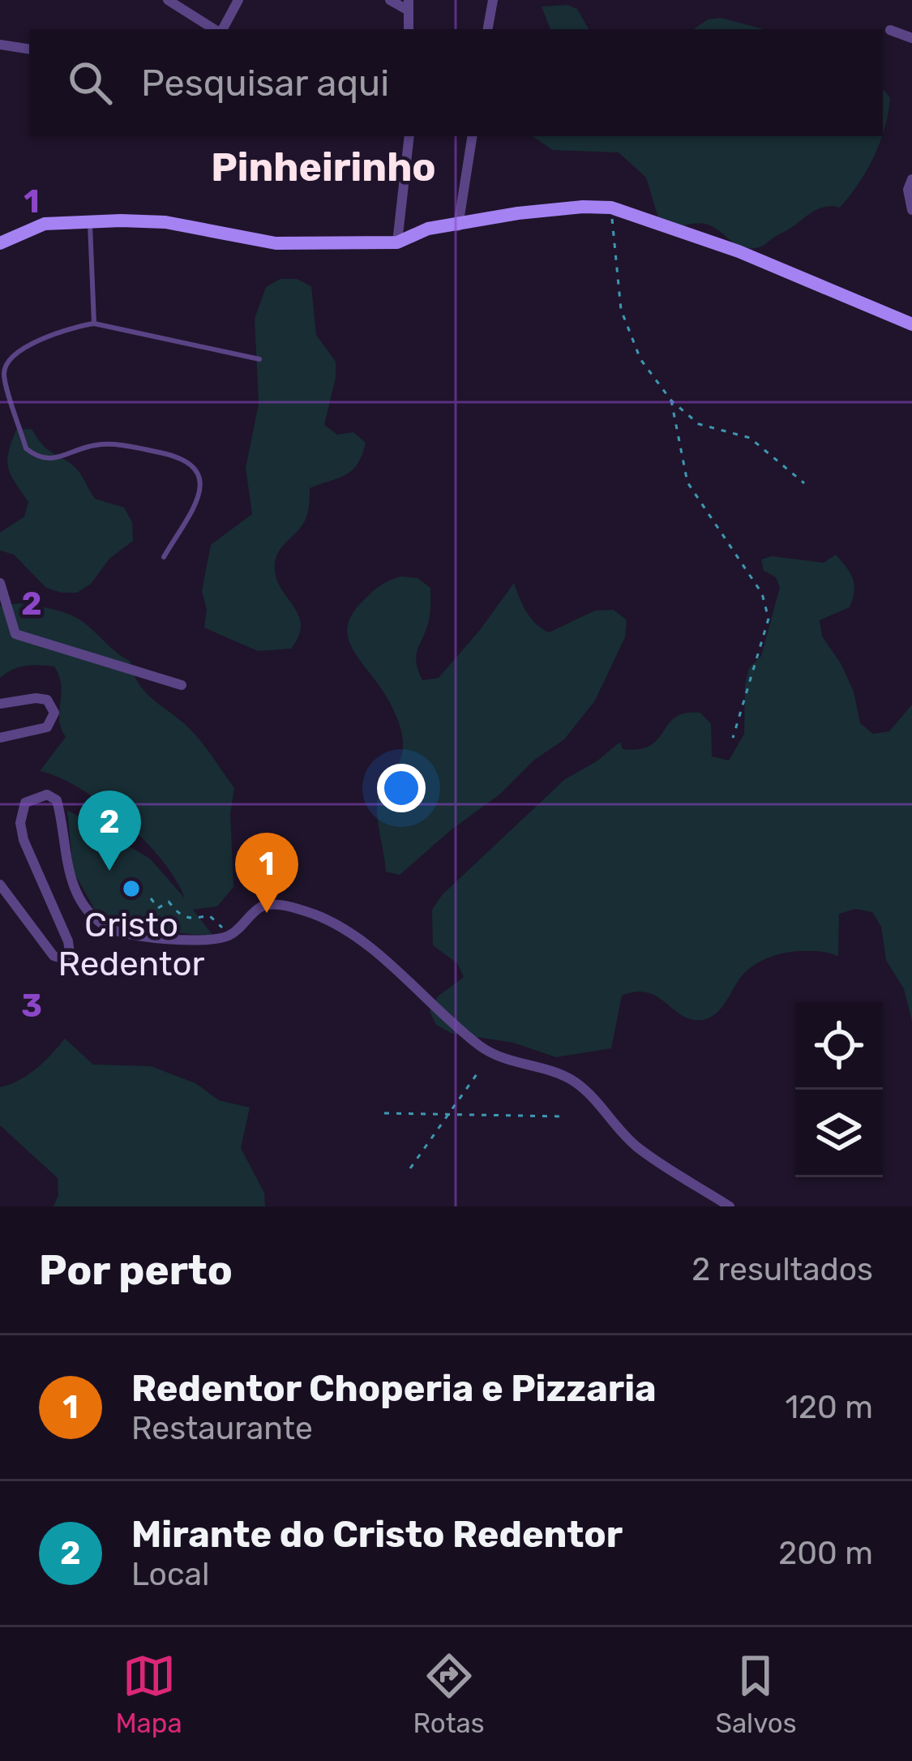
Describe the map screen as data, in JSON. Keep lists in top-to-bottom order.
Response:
{
  "districts": ["Pinheirinho"],
  "places": ["Cristo Redentor"],
  "page": {
    "search": "Pesquisar aqui",
    "pins": ["2", "1"],
    "heading": ["Por perto", "2 resultados"],
    "list": [
      {
        "mark": "1",
        "name": "Redentor Choperia e Pizzaria",
        "note": "Restaurante",
        "value": "120 m"
      },
      {
        "mark": "2",
        "name": "Mirante do Cristo Redentor",
        "note": "Local",
        "value": "200 m"
      }
    ],
    "nav": ["Mapa", "Rotas", "Salvos"]
  },
  "grid": {
    "rows": ["1", "2", "3"]
  }
}
